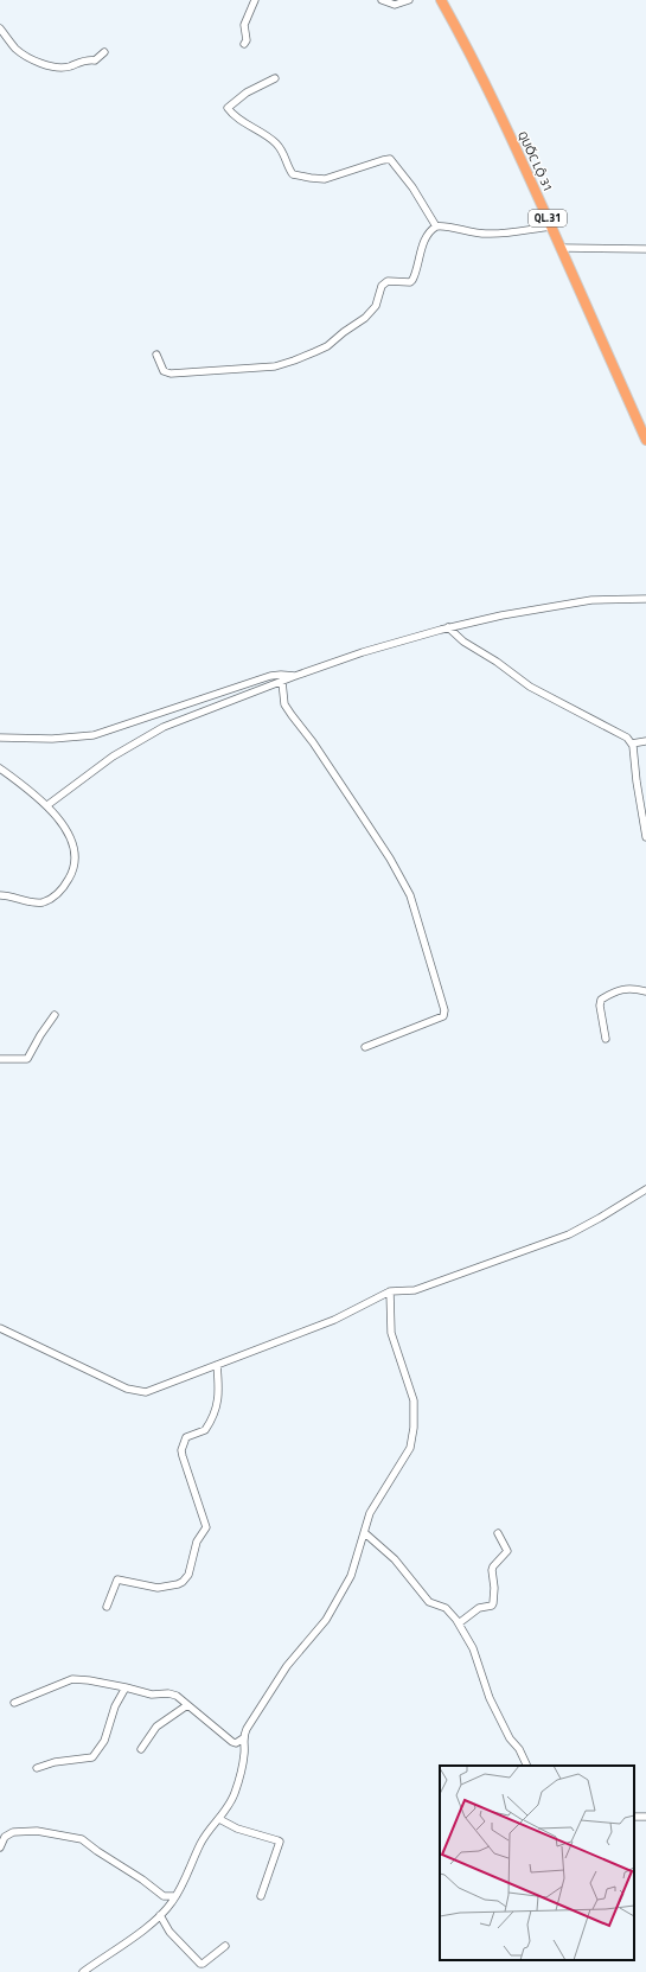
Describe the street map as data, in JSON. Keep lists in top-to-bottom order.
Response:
{
  "streets": {
    "highway": ["QUỐC LỘ 31", "QL.31"]
  }
}
